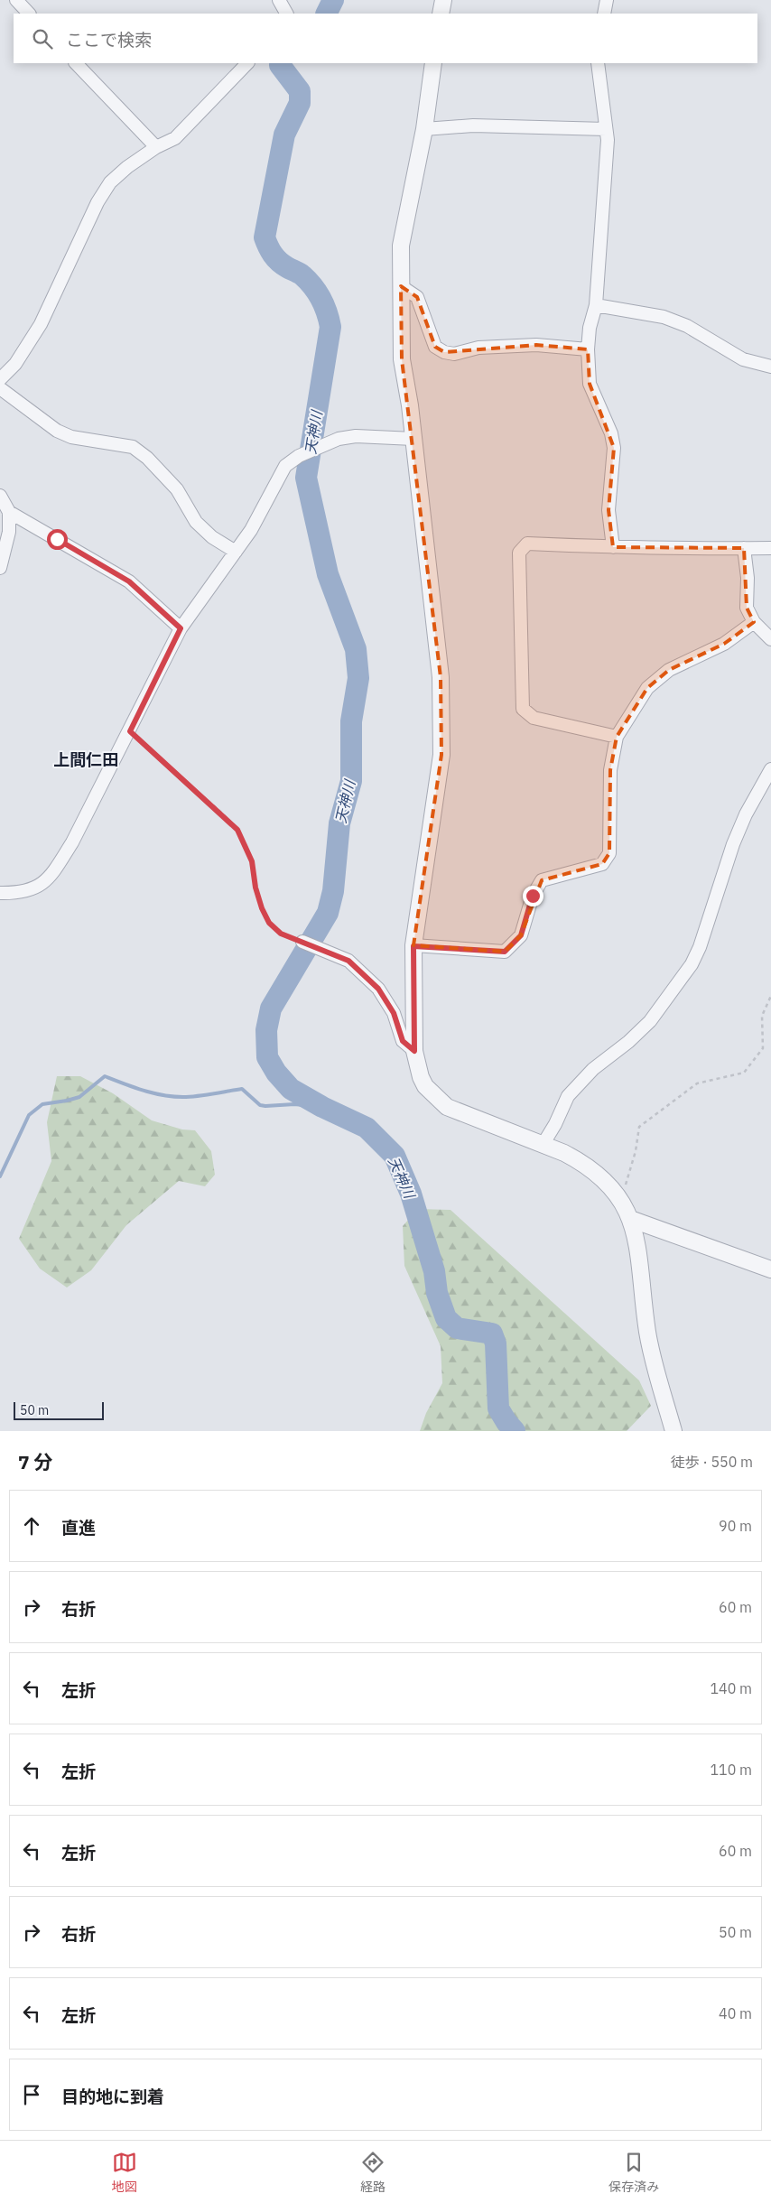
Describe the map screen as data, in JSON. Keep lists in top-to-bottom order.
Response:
{
  "districts": ["上間仁田"],
  "water": ["天神川"],
  "scale_bar": "50 m",
  "page": {
    "search": "ここで検索",
    "scale": "50 m",
    "heading": ["7 分", "徒歩 · 550 m"],
    "list": [
      ["直進", "90 m"],
      ["右折", "60 m"],
      ["左折", "140 m"],
      ["左折", "110 m"],
      ["左折", "60 m"],
      ["右折", "50 m"],
      ["左折", "40 m"],
      "目的地に到着"
    ],
    "nav": ["地図", "経路", "保存済み"]
  }
}
